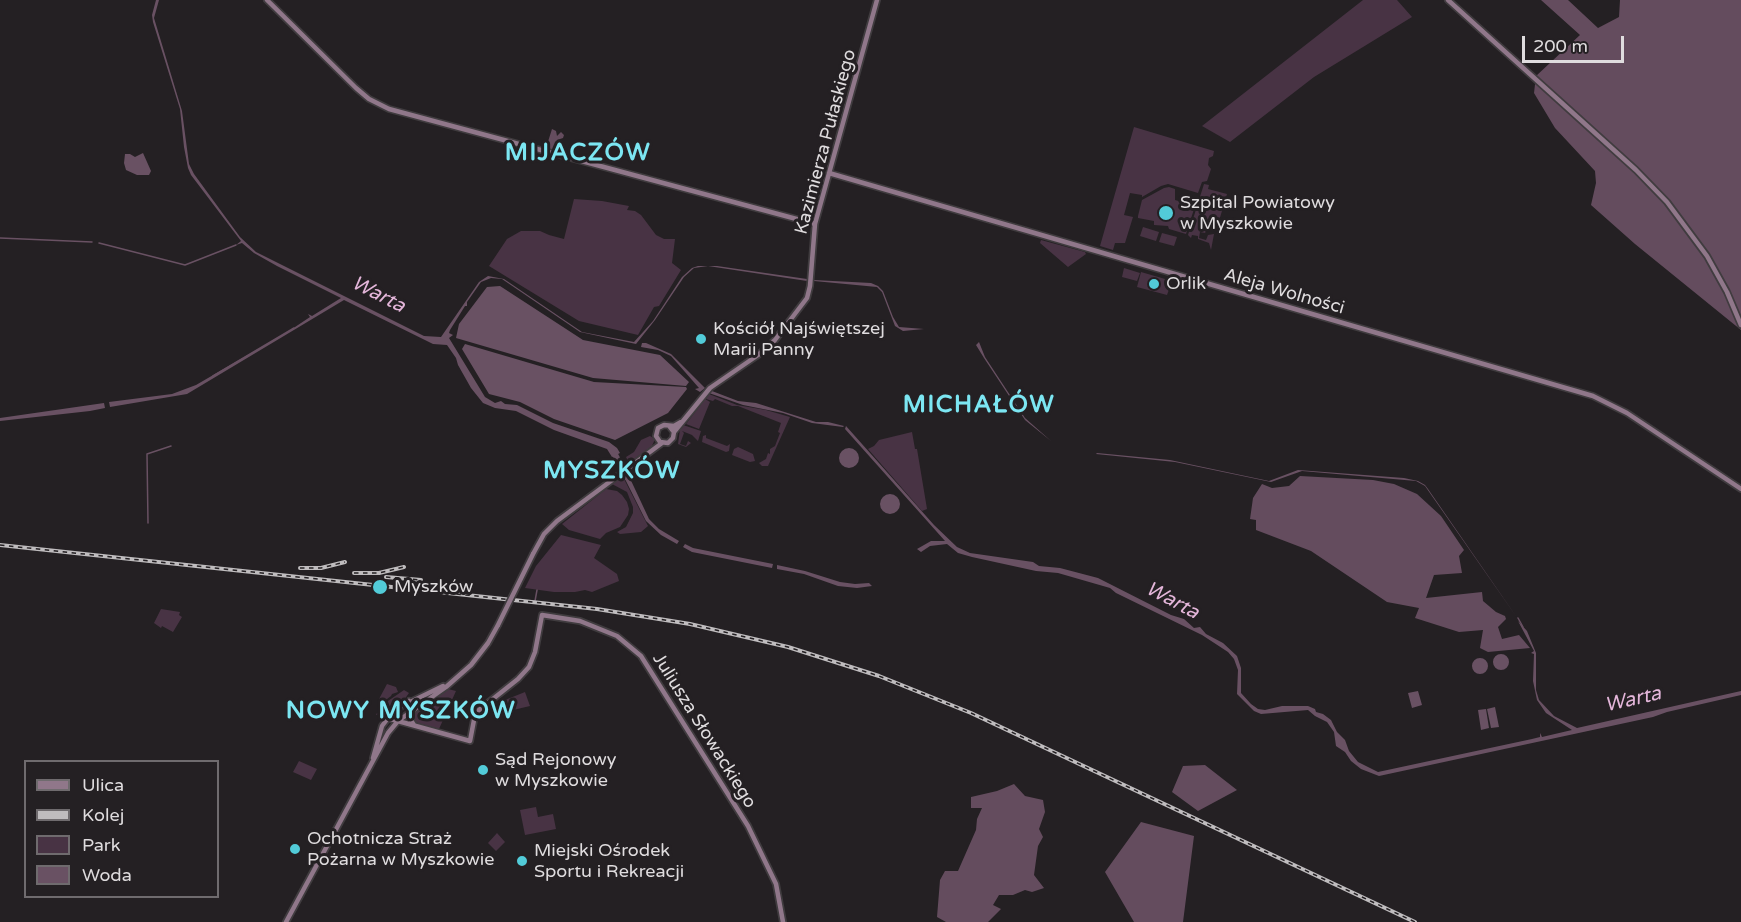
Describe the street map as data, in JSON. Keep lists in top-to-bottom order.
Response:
{
  "streets": {
    "street": ["Kazimierza Pułaskiego", "Aleja Wolności", "Juliusza Słowackiego"]
  },
  "crossings": [
    ["Kazimierza Pułaskiego", "Aleja Wolności"]
  ],
  "districts": [
    "MIJACZÓW",
    "MICHAŁÓW",
    "MYSZKÓW",
    "NOWY MYSZKÓW"
  ],
  "water": ["Warta"],
  "places": [
    "Szpital Powiatowy w Myszkowie",
    "Orlik",
    "Kościół Najświętszej Marii Panny",
    "Myszków",
    "Sąd Rejonowy w Myszkowie",
    "Ochotnicza Straż Pożarna w Myszkowie",
    "Miejski Ośrodek Sportu i Rekreacji"
  ],
  "legend": [
    "Ulica",
    "Kolej",
    "Park",
    "Woda"
  ],
  "scale_bar": "200 m"
}
